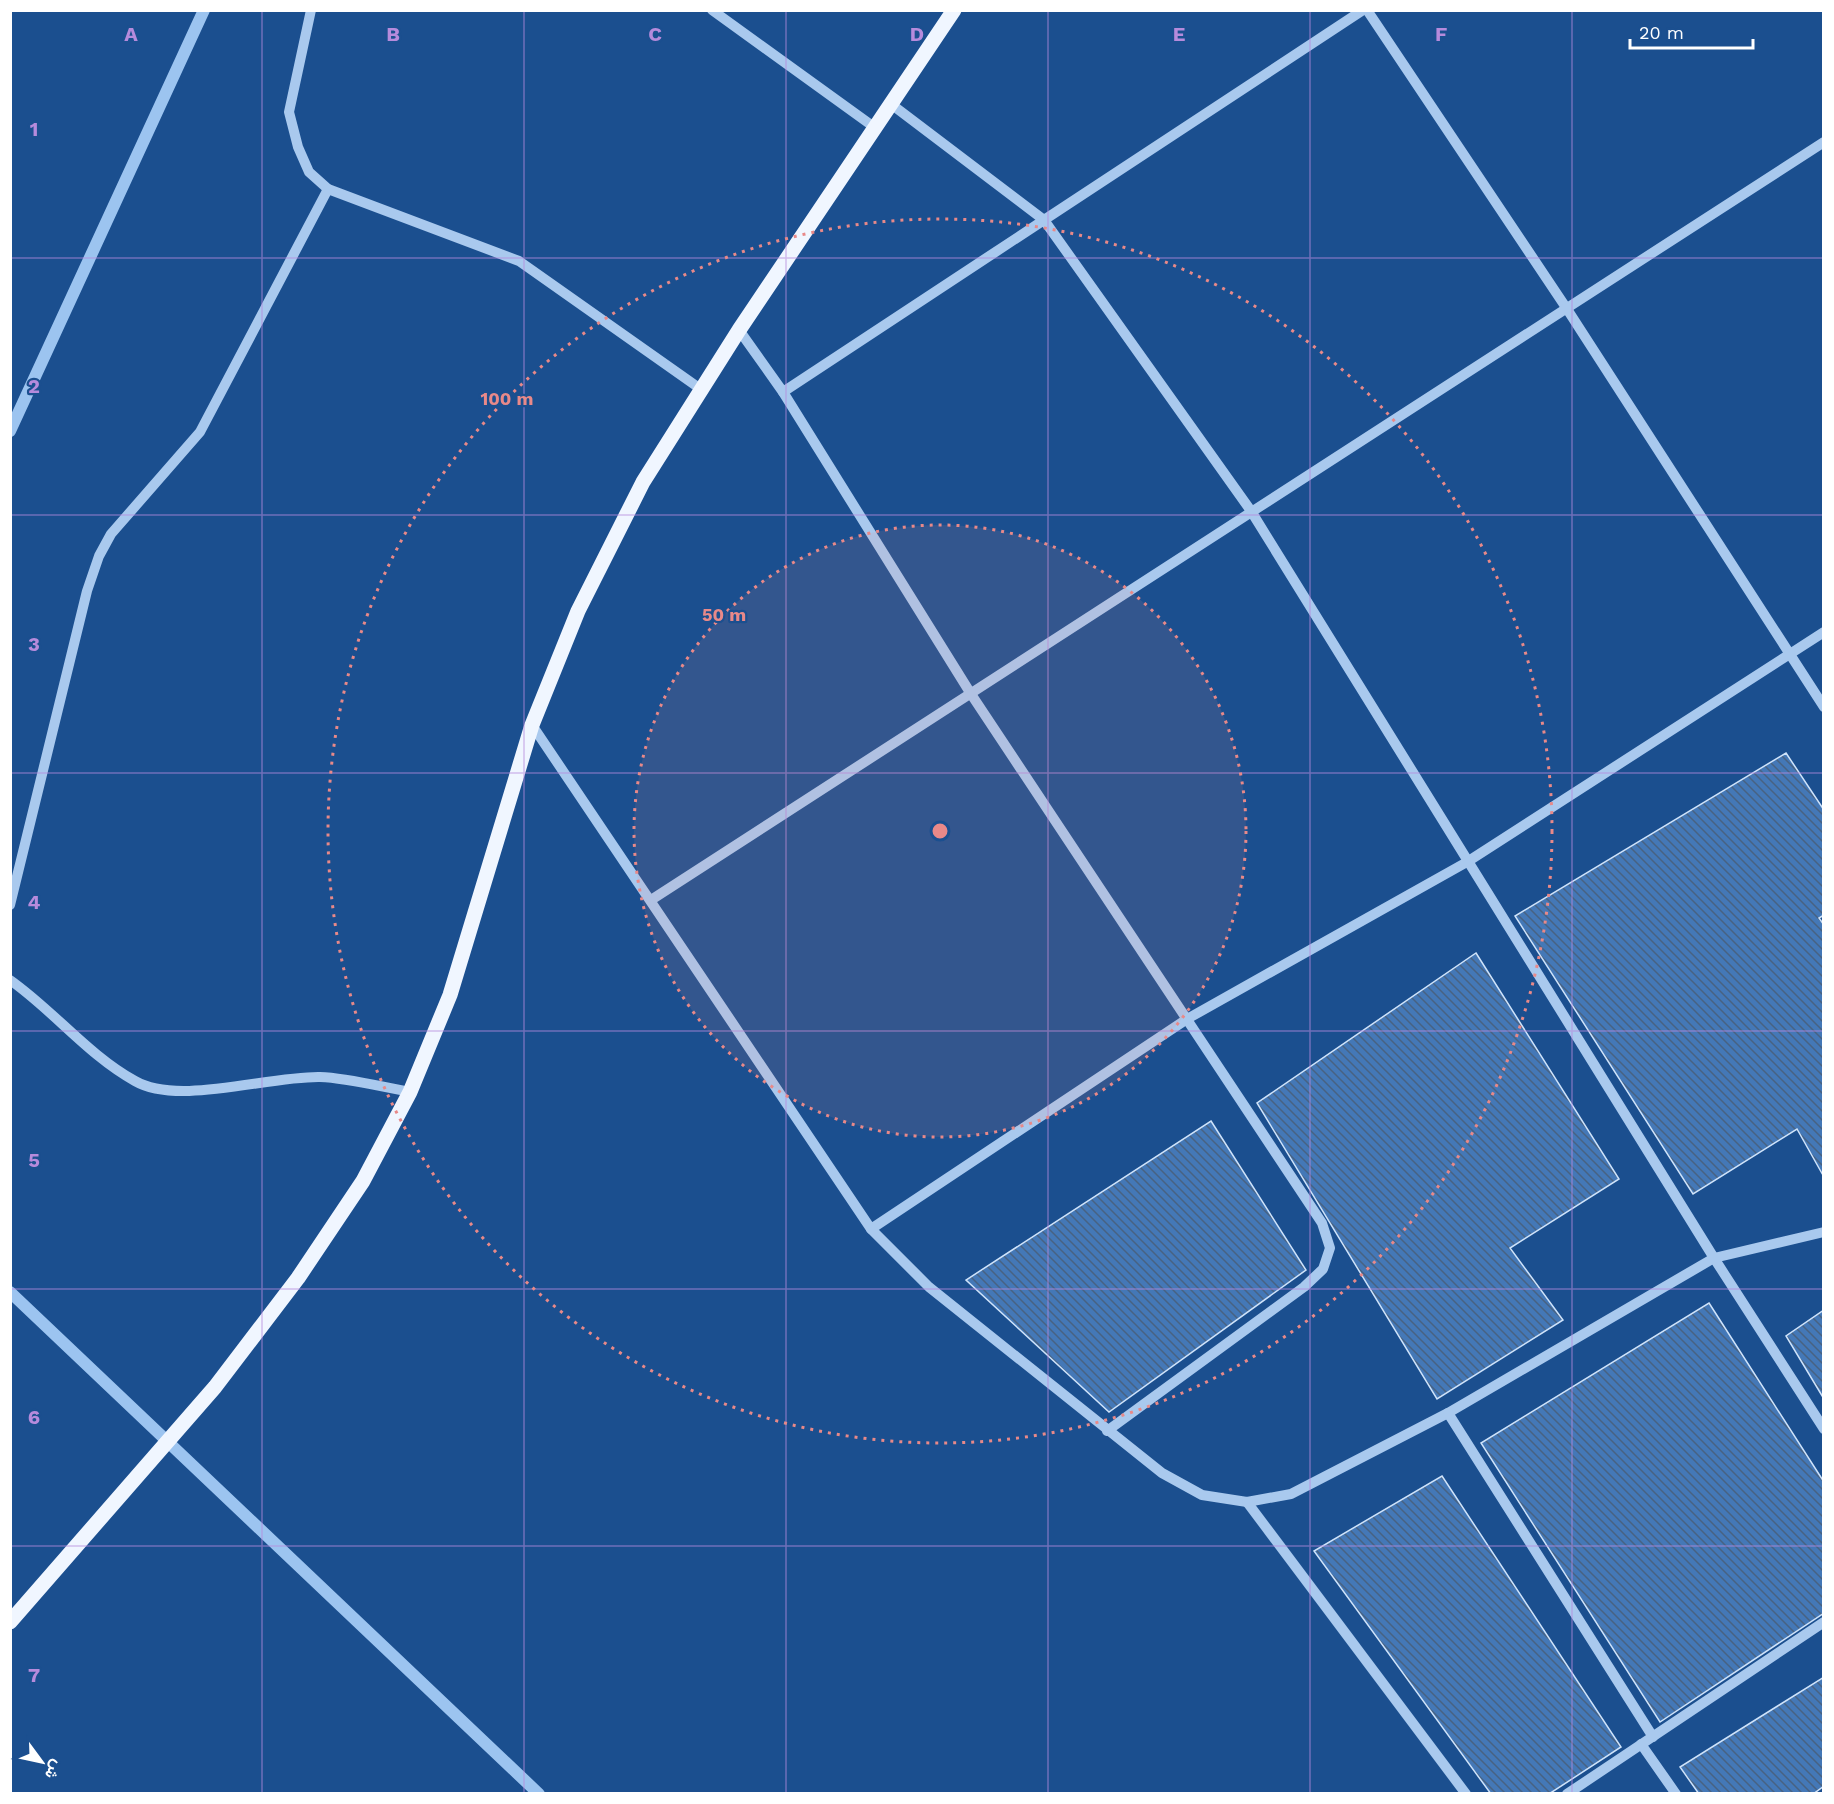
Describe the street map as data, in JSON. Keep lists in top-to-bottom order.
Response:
{
  "scale_bar": "20 m",
  "north": "bottom right",
  "grid": {
    "columns": [
      "A",
      "B",
      "C",
      "D",
      "E",
      "F"
    ],
    "rows": [
      "1",
      "2",
      "3",
      "4",
      "5",
      "6",
      "7"
    ]
  },
  "rings": ["100 m", "50 m"]
}
